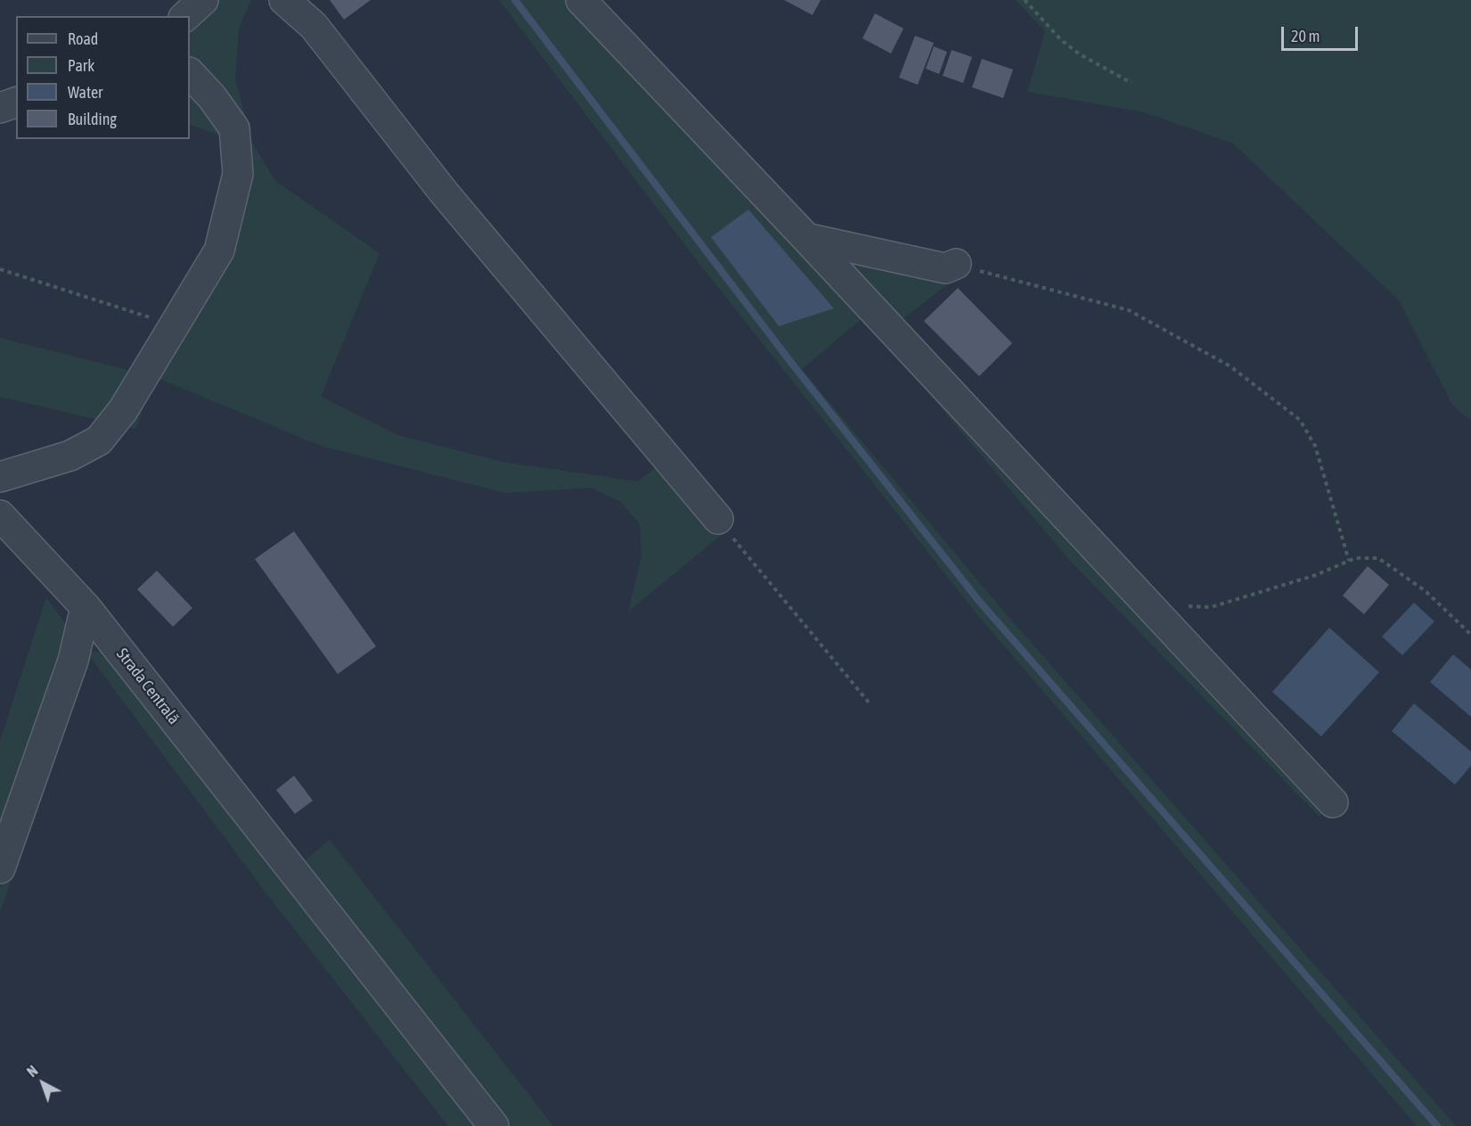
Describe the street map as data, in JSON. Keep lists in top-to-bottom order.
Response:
{
  "streets": {
    "street": ["Strada Centrală"]
  },
  "legend": [
    "Road",
    "Park",
    "Water",
    "Building"
  ],
  "scale_bar": "20 m",
  "north": "top left"
}
